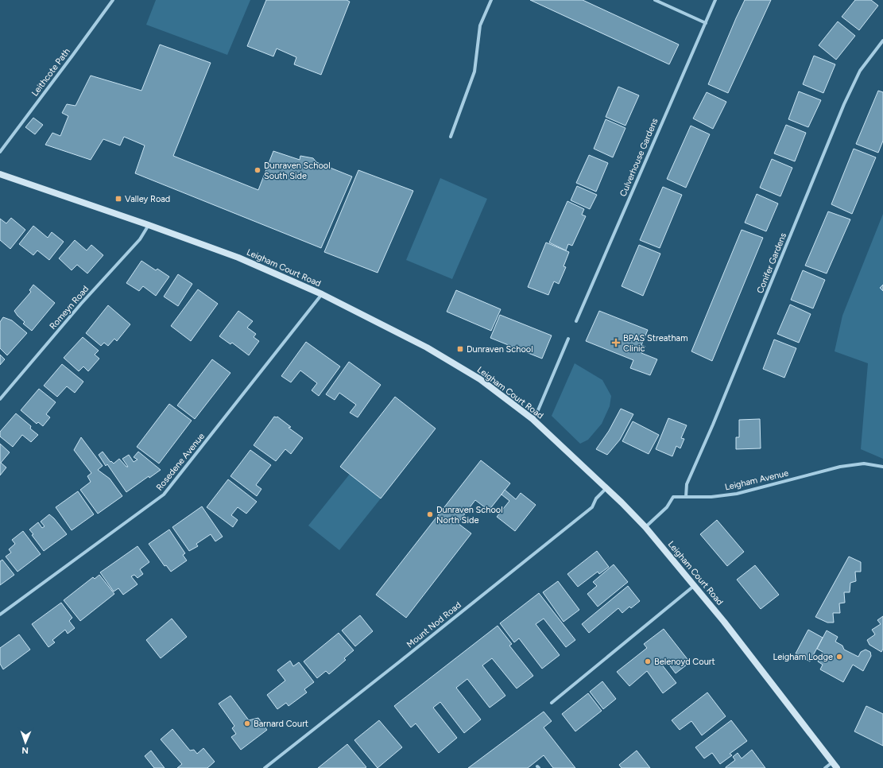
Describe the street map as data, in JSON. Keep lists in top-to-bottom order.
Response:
{
  "streets": {
    "street": [
      "Leithcote Path",
      "Culverhouse Gardens",
      "Conifer Gardens",
      "Leigham Court Road",
      "Romeyn Road",
      "Rosedene Avenue",
      "Leigham Avenue",
      "Mount Nod Road"
    ]
  },
  "crossings": [
    ["Conifer Gardens", "Leigham Avenue"],
    ["Leigham Court Road", "Romeyn Road"],
    ["Leigham Court Road", "Rosedene Avenue"],
    ["Leigham Court Road", "Leigham Avenue"],
    ["Leigham Court Road", "Mount Nod Road"]
  ],
  "places": {
    "other": [
      "Dunraven School South Side",
      "Dunraven School North Side",
      "Leigham Lodge",
      "Belenoyd Court",
      "Barnard Court"
    ],
    "transit": ["Valley Road", "Dunraven School"],
    "health": ["BPAS Streatham Clinic"]
  },
  "north": "bottom"
}
